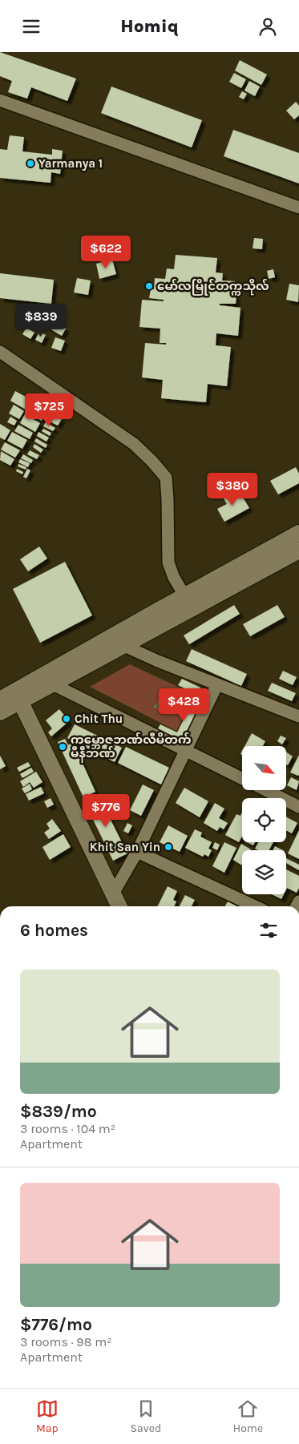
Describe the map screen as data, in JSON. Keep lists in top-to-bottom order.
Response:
{
  "places": [
    "Yarmanya 1",
    "မော်လမြိုင်တက္ကသိုလ်",
    "Chit Thu",
    "ကမ္ဘောဇဘဏ်လီမိတက် မီနီဘဏ်",
    "Khit San Yin"
  ],
  "north": "bottom right",
  "page": {
    "header": "Homiq",
    "price": [
      "$622",
      "$839",
      "$725",
      "$380",
      "$428",
      "$776"
    ],
    "heading": "6 homes",
    "list": [
      {
        "name": "$839/mo",
        "note": "3 rooms · 104 m² · Apartment"
      },
      {
        "name": "$776/mo",
        "note": "3 rooms · 98 m² · Apartment"
      }
    ],
    "tabs": ["Map", "Saved", "Home"]
  }
}
